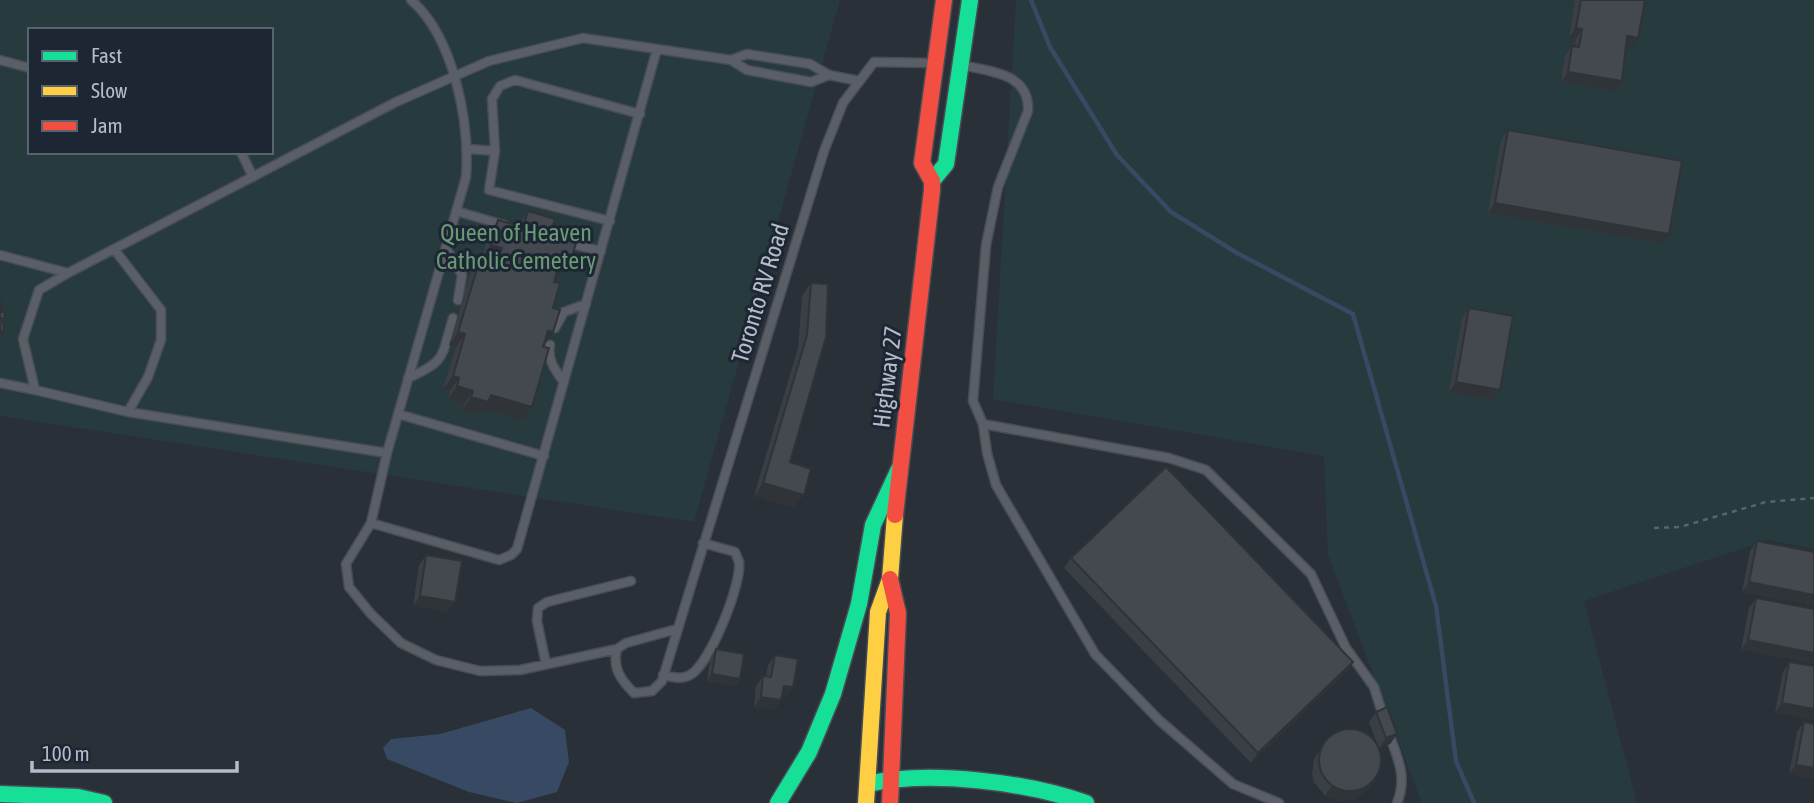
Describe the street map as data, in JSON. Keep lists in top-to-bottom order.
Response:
{
  "streets": {
    "main road": ["Highway 27"],
    "lane": ["Toronto RV Road"]
  },
  "crossings": [
    ["Toronto RV Road", "Highway 27"]
  ],
  "parks": ["Queen of Heaven Catholic Cemetery"],
  "legend": ["Fast", "Slow", "Jam"],
  "scale_bar": "100 m"
}
